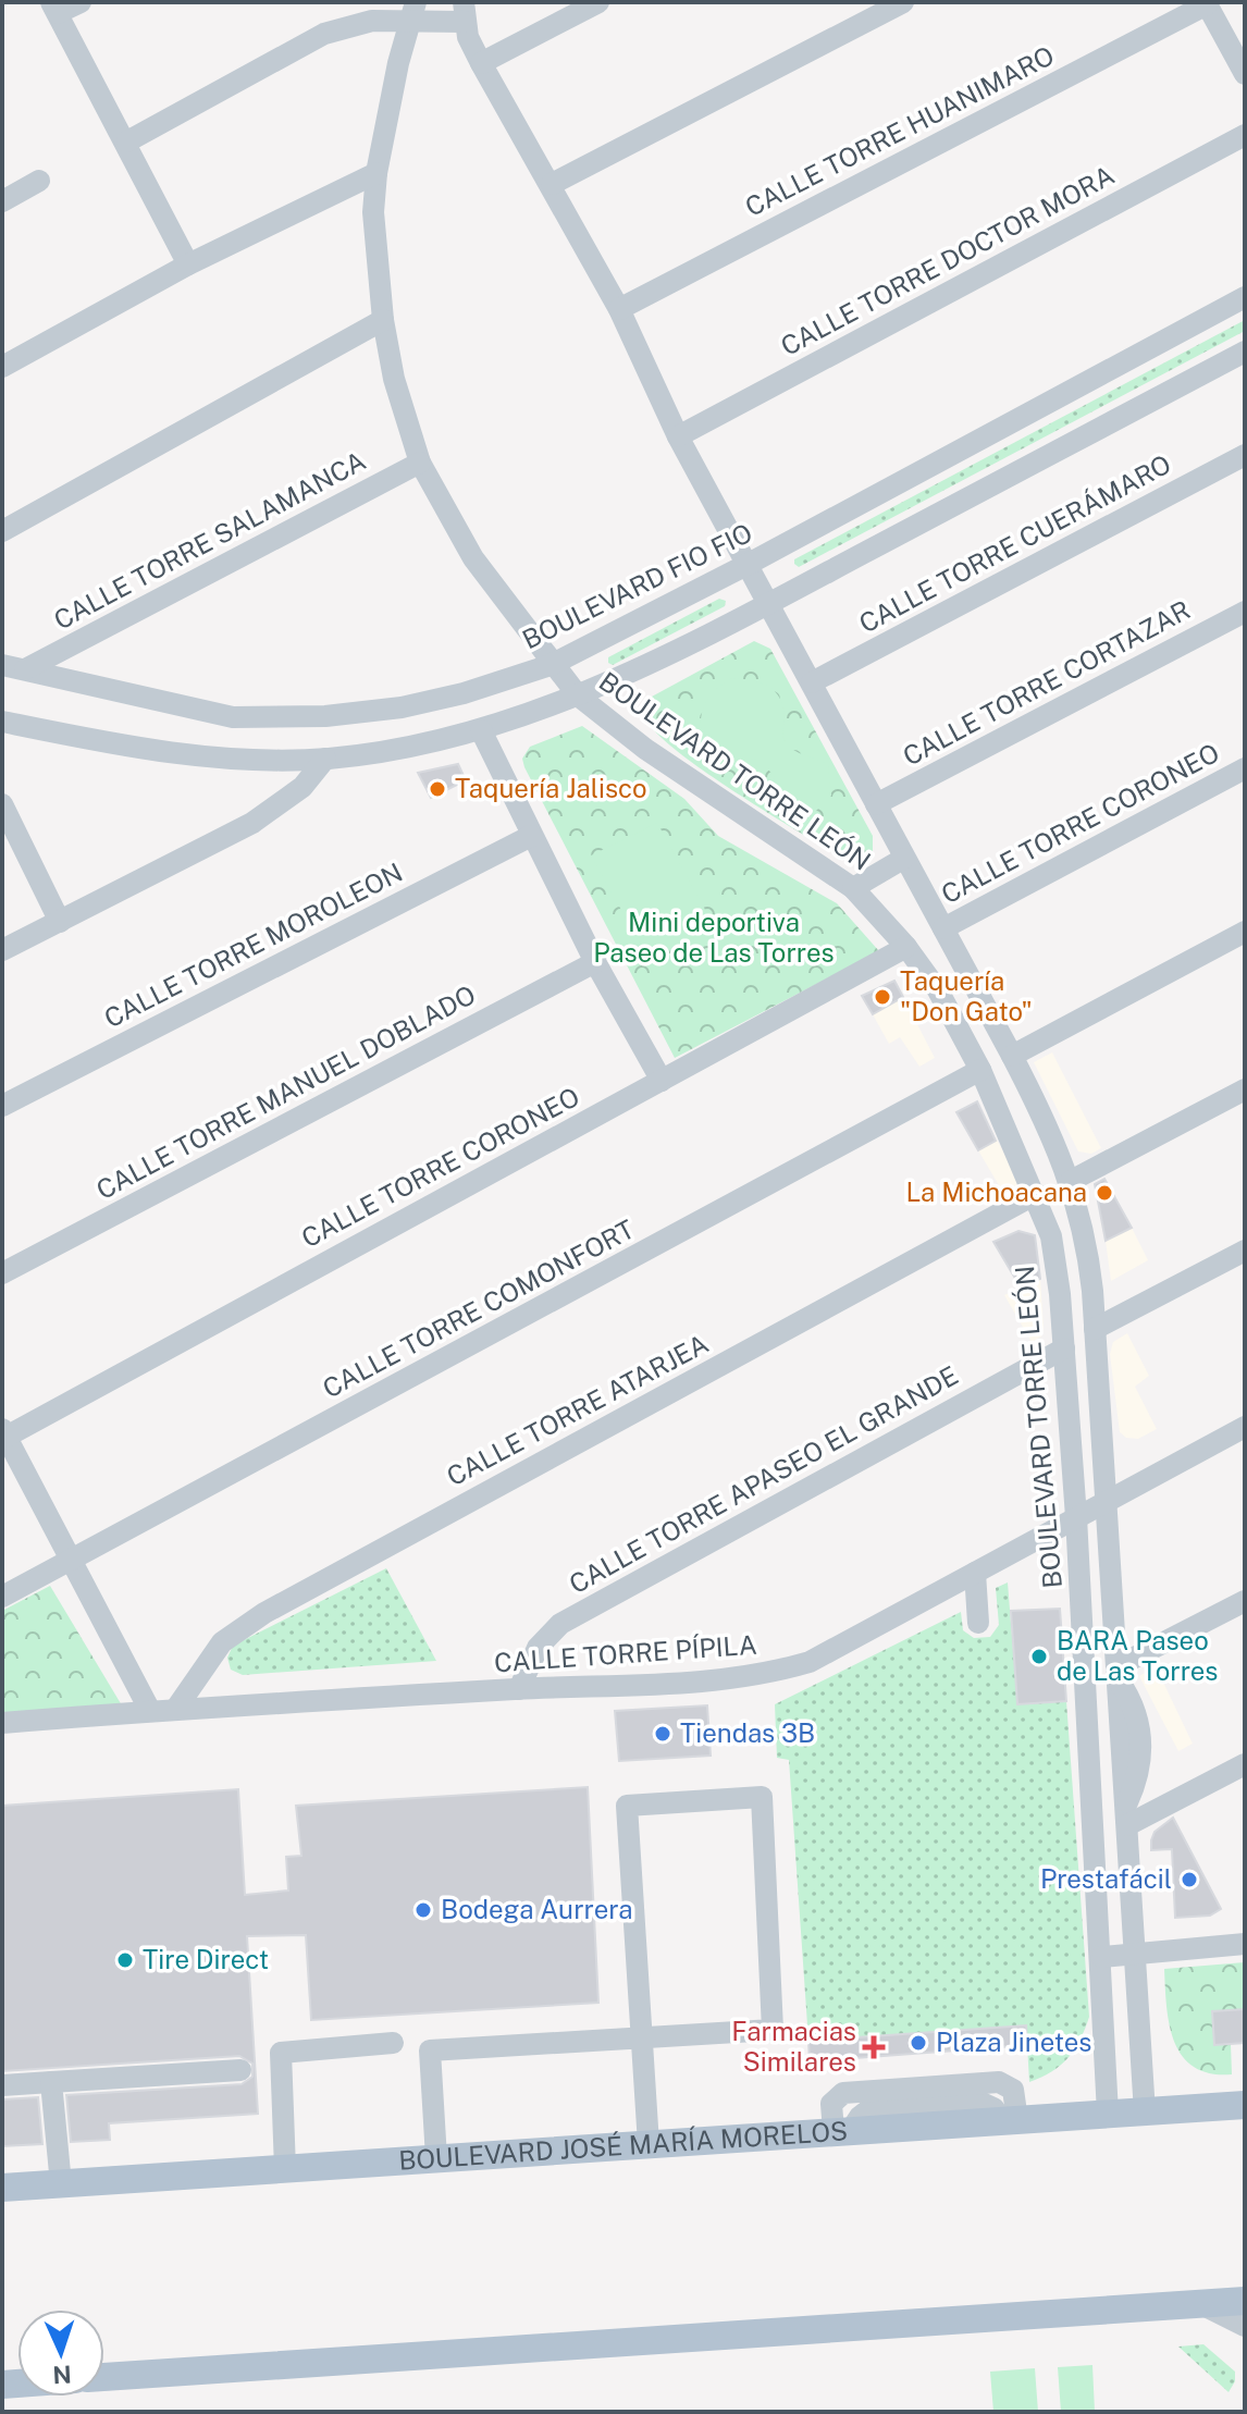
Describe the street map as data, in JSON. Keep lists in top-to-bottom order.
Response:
{
  "streets": {
    "main road": ["BOULEVARD JOSÉ MARÍA MORELOS"],
    "street": [
      "CALLE TORRE HUANIMARO",
      "CALLE TORRE DOCTOR MORA",
      "CALLE TORRE SALAMANCA",
      "CALLE TORRE CUERÁMARO",
      "BOULEVARD FIO FIO",
      "CALLE TORRE CORTAZAR",
      "BOULEVARD TORRE LEÓN",
      "CALLE TORRE CORONEO",
      "CALLE TORRE MOROLEON",
      "CALLE TORRE MANUEL DOBLADO",
      "CALLE TORRE COMONFORT",
      "CALLE TORRE ATARJEA",
      "CALLE TORRE APASEO EL GRANDE",
      "CALLE TORRE PÍPILA"
    ]
  },
  "crossings": [
    ["CALLE TORRE HUANIMARO", "BOULEVARD TORRE LEÓN"],
    ["CALLE TORRE DOCTOR MORA", "BOULEVARD TORRE LEÓN"],
    ["CALLE TORRE SALAMANCA", "BOULEVARD FIO FIO"],
    ["CALLE TORRE SALAMANCA", "BOULEVARD TORRE LEÓN"],
    ["CALLE TORRE CUERÁMARO", "BOULEVARD TORRE LEÓN"],
    ["BOULEVARD FIO FIO", "BOULEVARD TORRE LEÓN"],
    ["CALLE TORRE CORTAZAR", "BOULEVARD TORRE LEÓN"],
    ["BOULEVARD TORRE LEÓN", "CALLE TORRE CORONEO"],
    ["BOULEVARD TORRE LEÓN", "CALLE TORRE COMONFORT"],
    ["BOULEVARD TORRE LEÓN", "CALLE TORRE ATARJEA"],
    ["BOULEVARD TORRE LEÓN", "CALLE TORRE APASEO EL GRANDE"],
    ["BOULEVARD TORRE LEÓN", "CALLE TORRE PÍPILA"],
    ["BOULEVARD TORRE LEÓN", "BOULEVARD JOSÉ MARÍA MORELOS"],
    ["CALLE TORRE ATARJEA", "CALLE TORRE PÍPILA"],
    ["CALLE TORRE APASEO EL GRANDE", "CALLE TORRE PÍPILA"]
  ],
  "parks": ["Mini deportiva Paseo de Las Torres"],
  "places": {
    "other": [
      "Taquería Jalisco",
      "Taquería \"Don Gato\"",
      "La Michoacana",
      "BARA Paseo de Las Torres",
      "Tiendas 3B",
      "Prestafácil",
      "Bodega Aurrera",
      "Tire Direct",
      "Plaza Jinetes"
    ],
    "health": ["Farmacias Similares"]
  },
  "north": "bottom"
}
